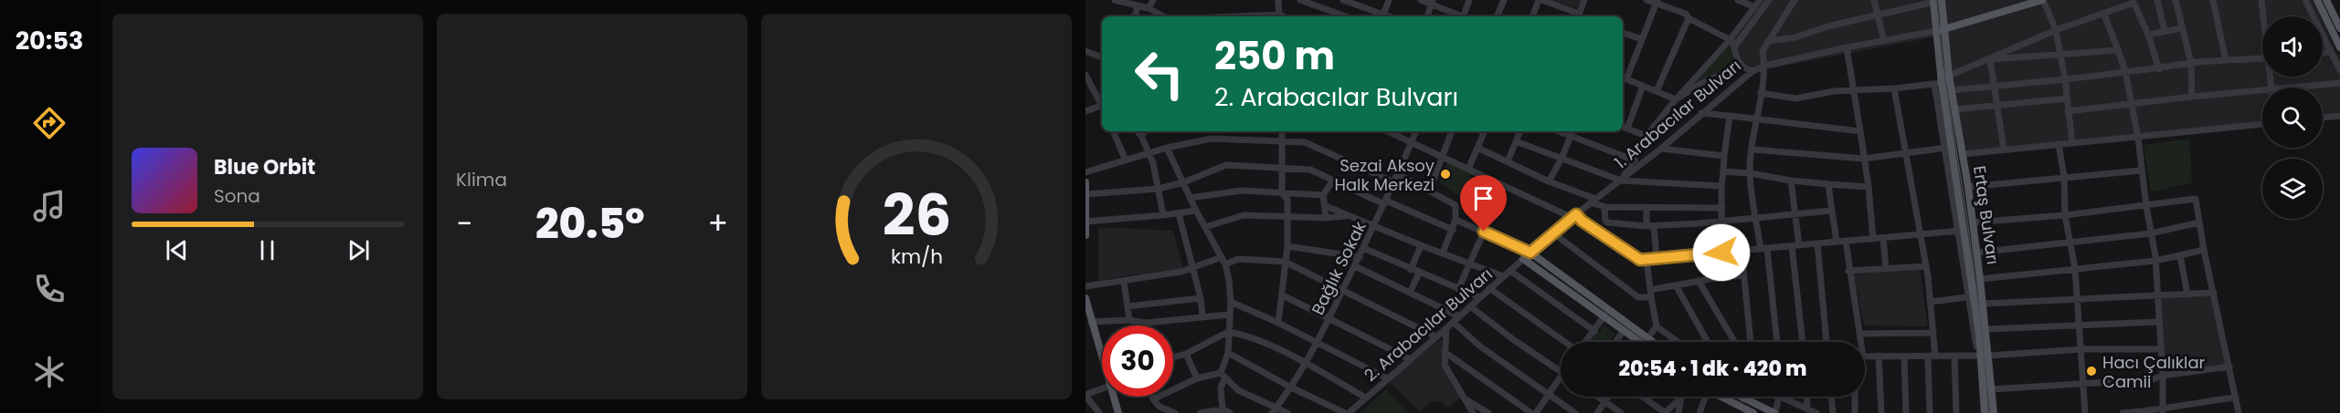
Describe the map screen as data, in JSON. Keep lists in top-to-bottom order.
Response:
{
  "streets": {
    "main road": ["1. Arabacılar Bulvarı", "Ertaş Bulvarı"],
    "street": ["Bağlık Sokak", "2. Arabacılar Bulvarı"]
  },
  "crossings": [
    ["1. Arabacılar Bulvarı", "Ertaş Bulvarı"],
    ["1. Arabacılar Bulvarı", "2. Arabacılar Bulvarı"]
  ],
  "places": ["Sezai Aksoy Halk Merkezi", "Hacı Çalıklar Camii"],
  "page": {
    "tabs": "20:53",
    "tile": "Klima",
    "turn": ["250 m", "2. Arabacılar Bulvarı"],
    "song": ["Blue Orbit", "Sona"],
    "heat": ["−", "20.5°", "+"],
    "limit": "30",
    "trip": "20:54 · 1 dk · 420 m",
    "gauge": ["26", "km/h"]
  }
}
